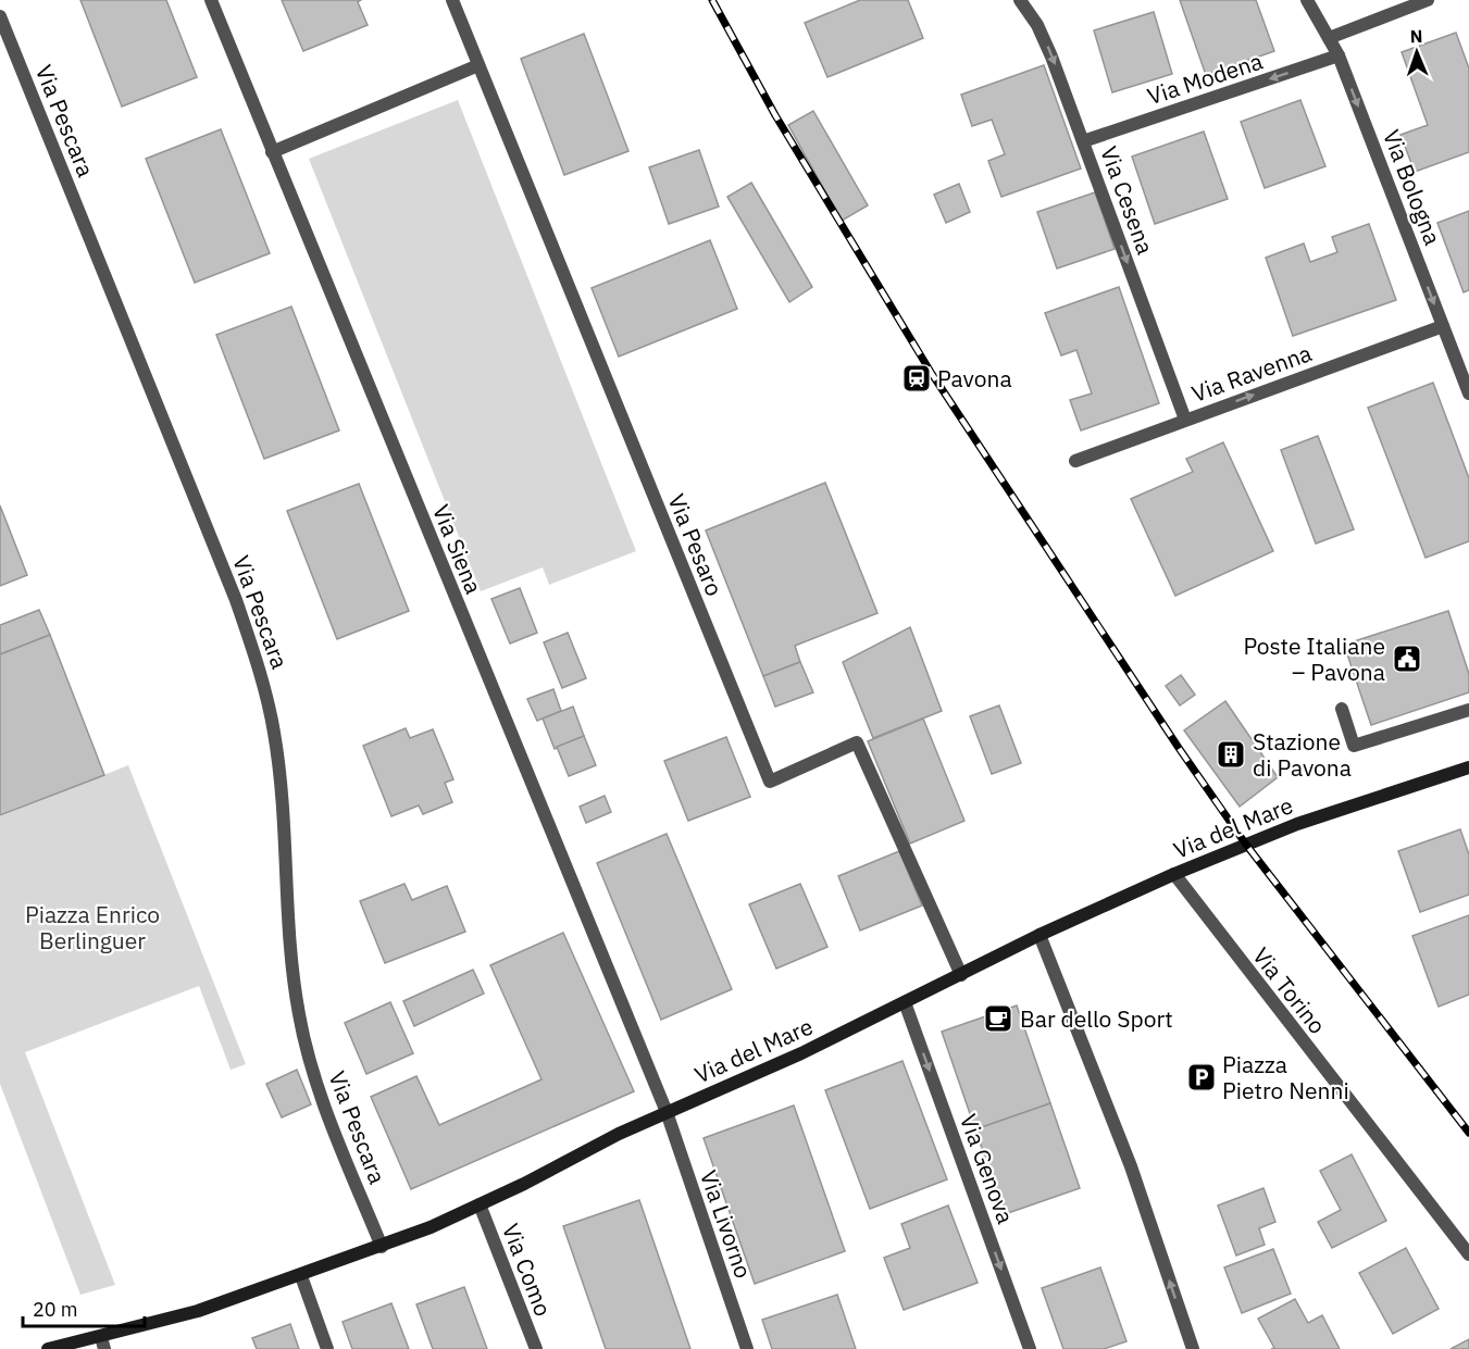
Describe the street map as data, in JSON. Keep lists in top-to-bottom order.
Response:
{
  "streets": {
    "main road": ["Via del Mare"],
    "street": [
      "Via Modena",
      "Via Pescara",
      "Via Bologna",
      "Via Cesena",
      "Via Ravenna",
      "Via Pesaro",
      "Via Siena",
      "Via Torino",
      "Via Genova",
      "Via Livorno",
      "Via Como"
    ]
  },
  "crossings": [
    ["Via Modena", "Via Bologna"],
    ["Via Modena", "Via Cesena"],
    ["Via Pescara", "Via del Mare"],
    ["Via Bologna", "Via Ravenna"],
    ["Via Cesena", "Via Ravenna"],
    ["Via Pesaro", "Via del Mare"],
    ["Via Siena", "Via del Mare"],
    ["Via Siena", "Via Livorno"],
    ["Via del Mare", "Via Torino"],
    ["Via del Mare", "Via Genova"],
    ["Via del Mare", "Via Livorno"],
    ["Via del Mare", "Via Como"]
  ],
  "one_way": [
    "Via Modena",
    "Via Bologna",
    "Via Cesena",
    "Via Ravenna",
    "Via Genova"
  ],
  "parks": ["Piazza Enrico Berlinguer"],
  "places": {
    "station": ["Pavona"],
    "public building": ["Poste Italiane – Pavona"],
    "building": ["Stazione di Pavona"],
    "cafe": ["Bar dello Sport"],
    "parking": ["Piazza Pietro Nenni"]
  },
  "scale_bar": "20 m",
  "north": "top"
}
